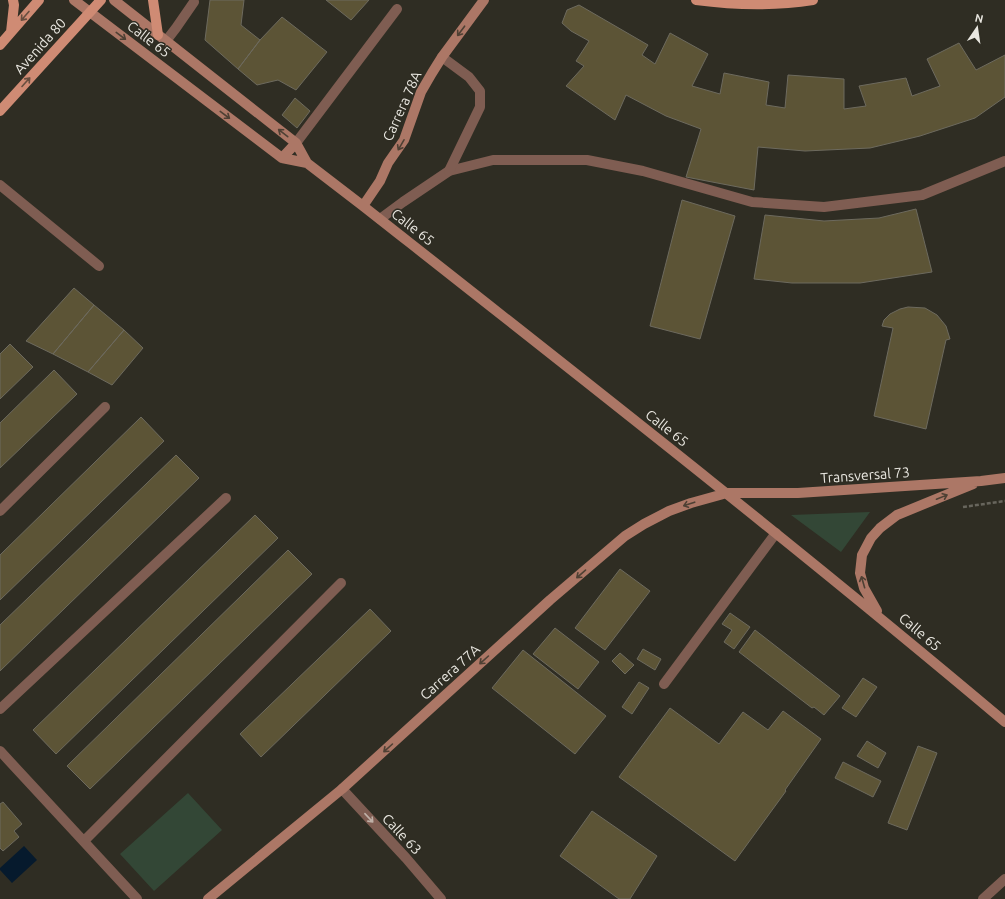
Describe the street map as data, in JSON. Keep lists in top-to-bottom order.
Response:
{
  "streets": {
    "main road": [
      "Calle 65",
      "Avenida 80",
      "Carrera 78A",
      "Transversal 73",
      "Carrera 77A"
    ],
    "street": ["Calle 63"]
  },
  "crossings": [
    ["Calle 65", "Avenida 80"],
    ["Calle 65", "Carrera 78A"],
    ["Calle 65", "Transversal 73"],
    ["Calle 65", "Carrera 77A"],
    ["Transversal 73", "Carrera 77A"],
    ["Carrera 77A", "Calle 63"]
  ],
  "one_way": ["Carrera 78A", "Carrera 77A", "Calle 63"],
  "north": "top"
}
